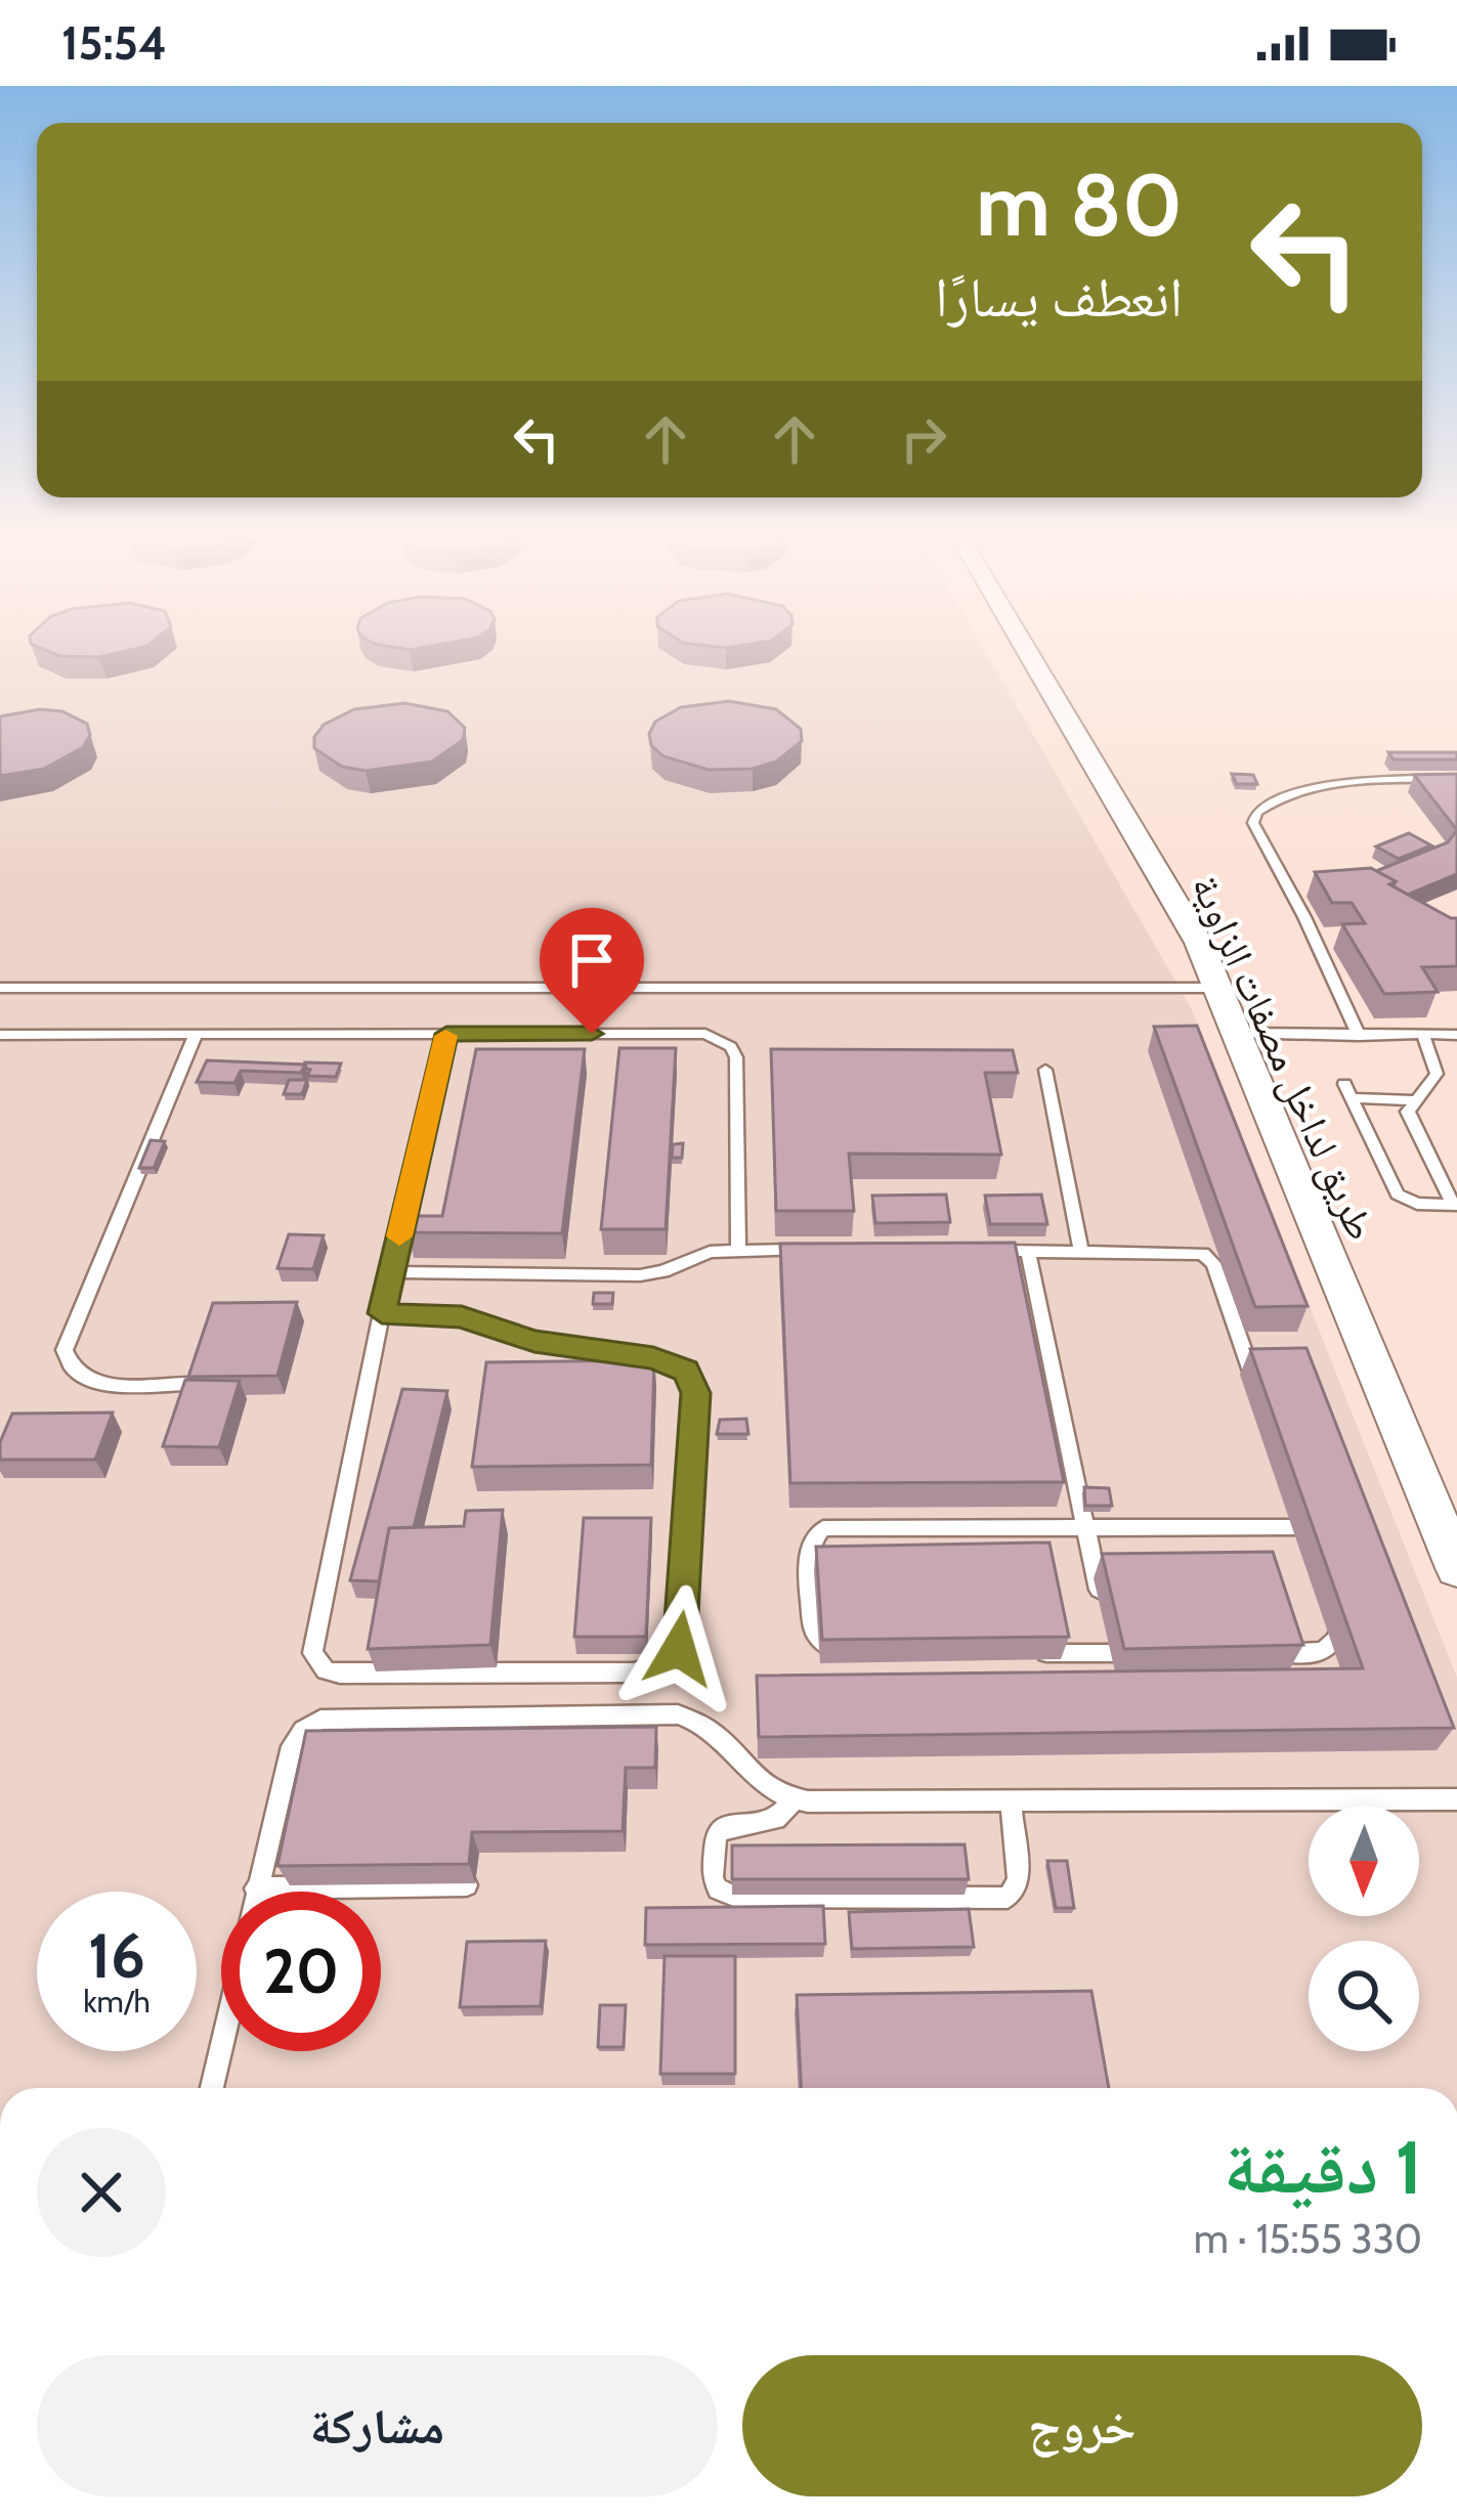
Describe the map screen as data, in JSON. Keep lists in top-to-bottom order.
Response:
{
  "streets": {
    "street": ["طريق لداخل مصفات الزاوية"]
  },
  "north": "bottom",
  "page": {
    "status": "15:54",
    "turn": ["80 m", "انعطف يسارًا"],
    "speed": "16 km/h",
    "limit": "20",
    "heading": ["1 دقيقة", "330 m · 15:55"],
    "buttons": ["خروج", "مشاركة"]
  }
}
